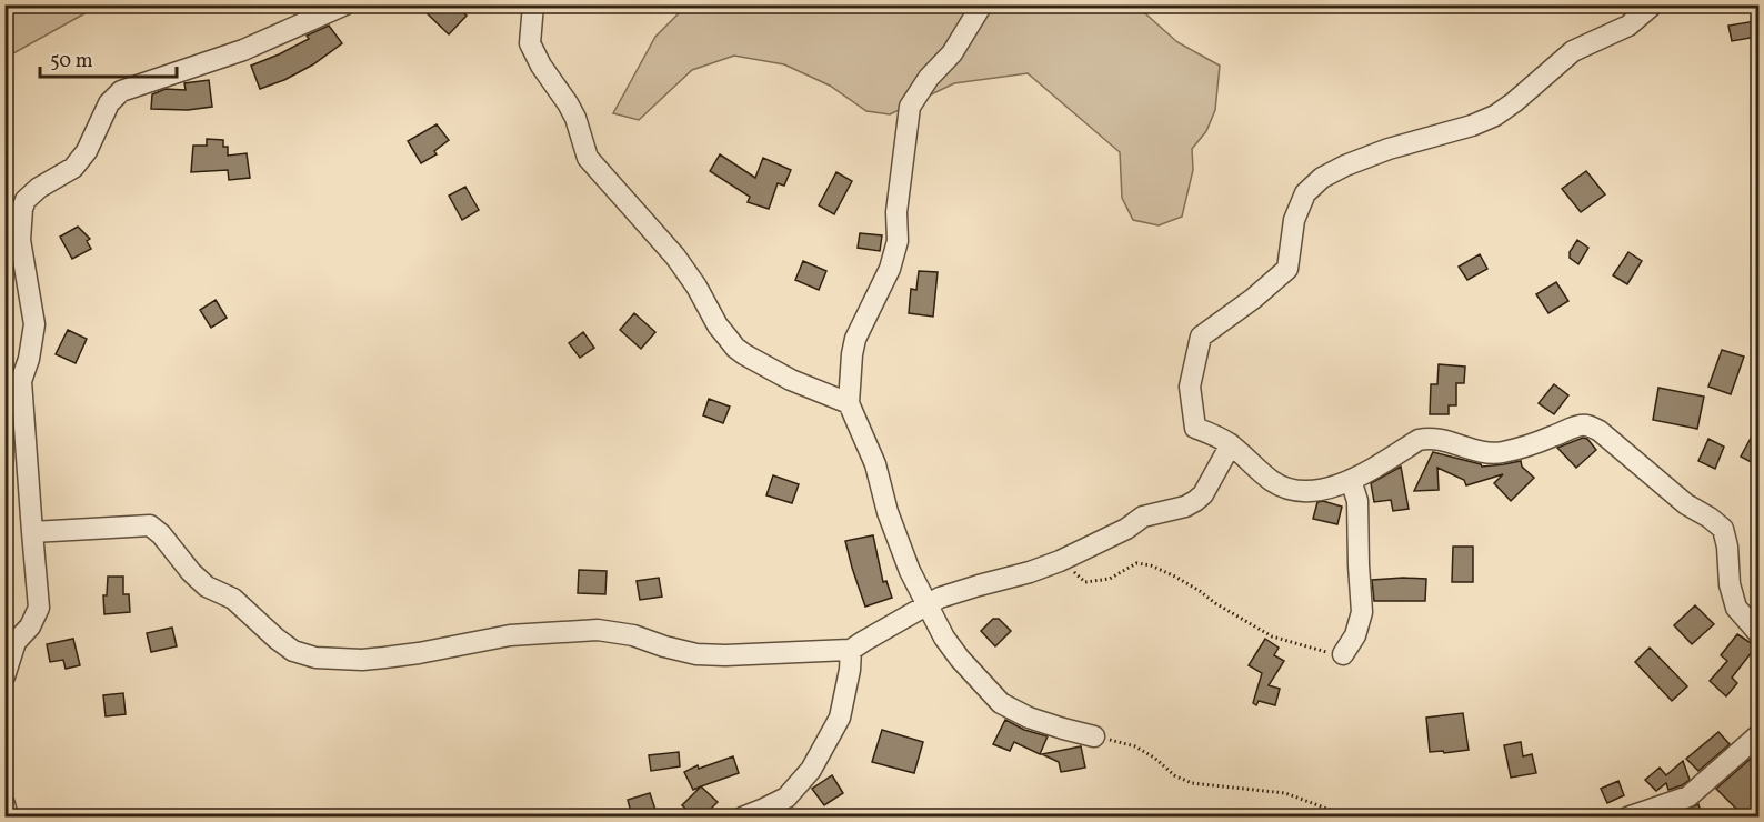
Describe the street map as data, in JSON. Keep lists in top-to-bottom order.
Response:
{
  "scale_bar": "50 m"
}
